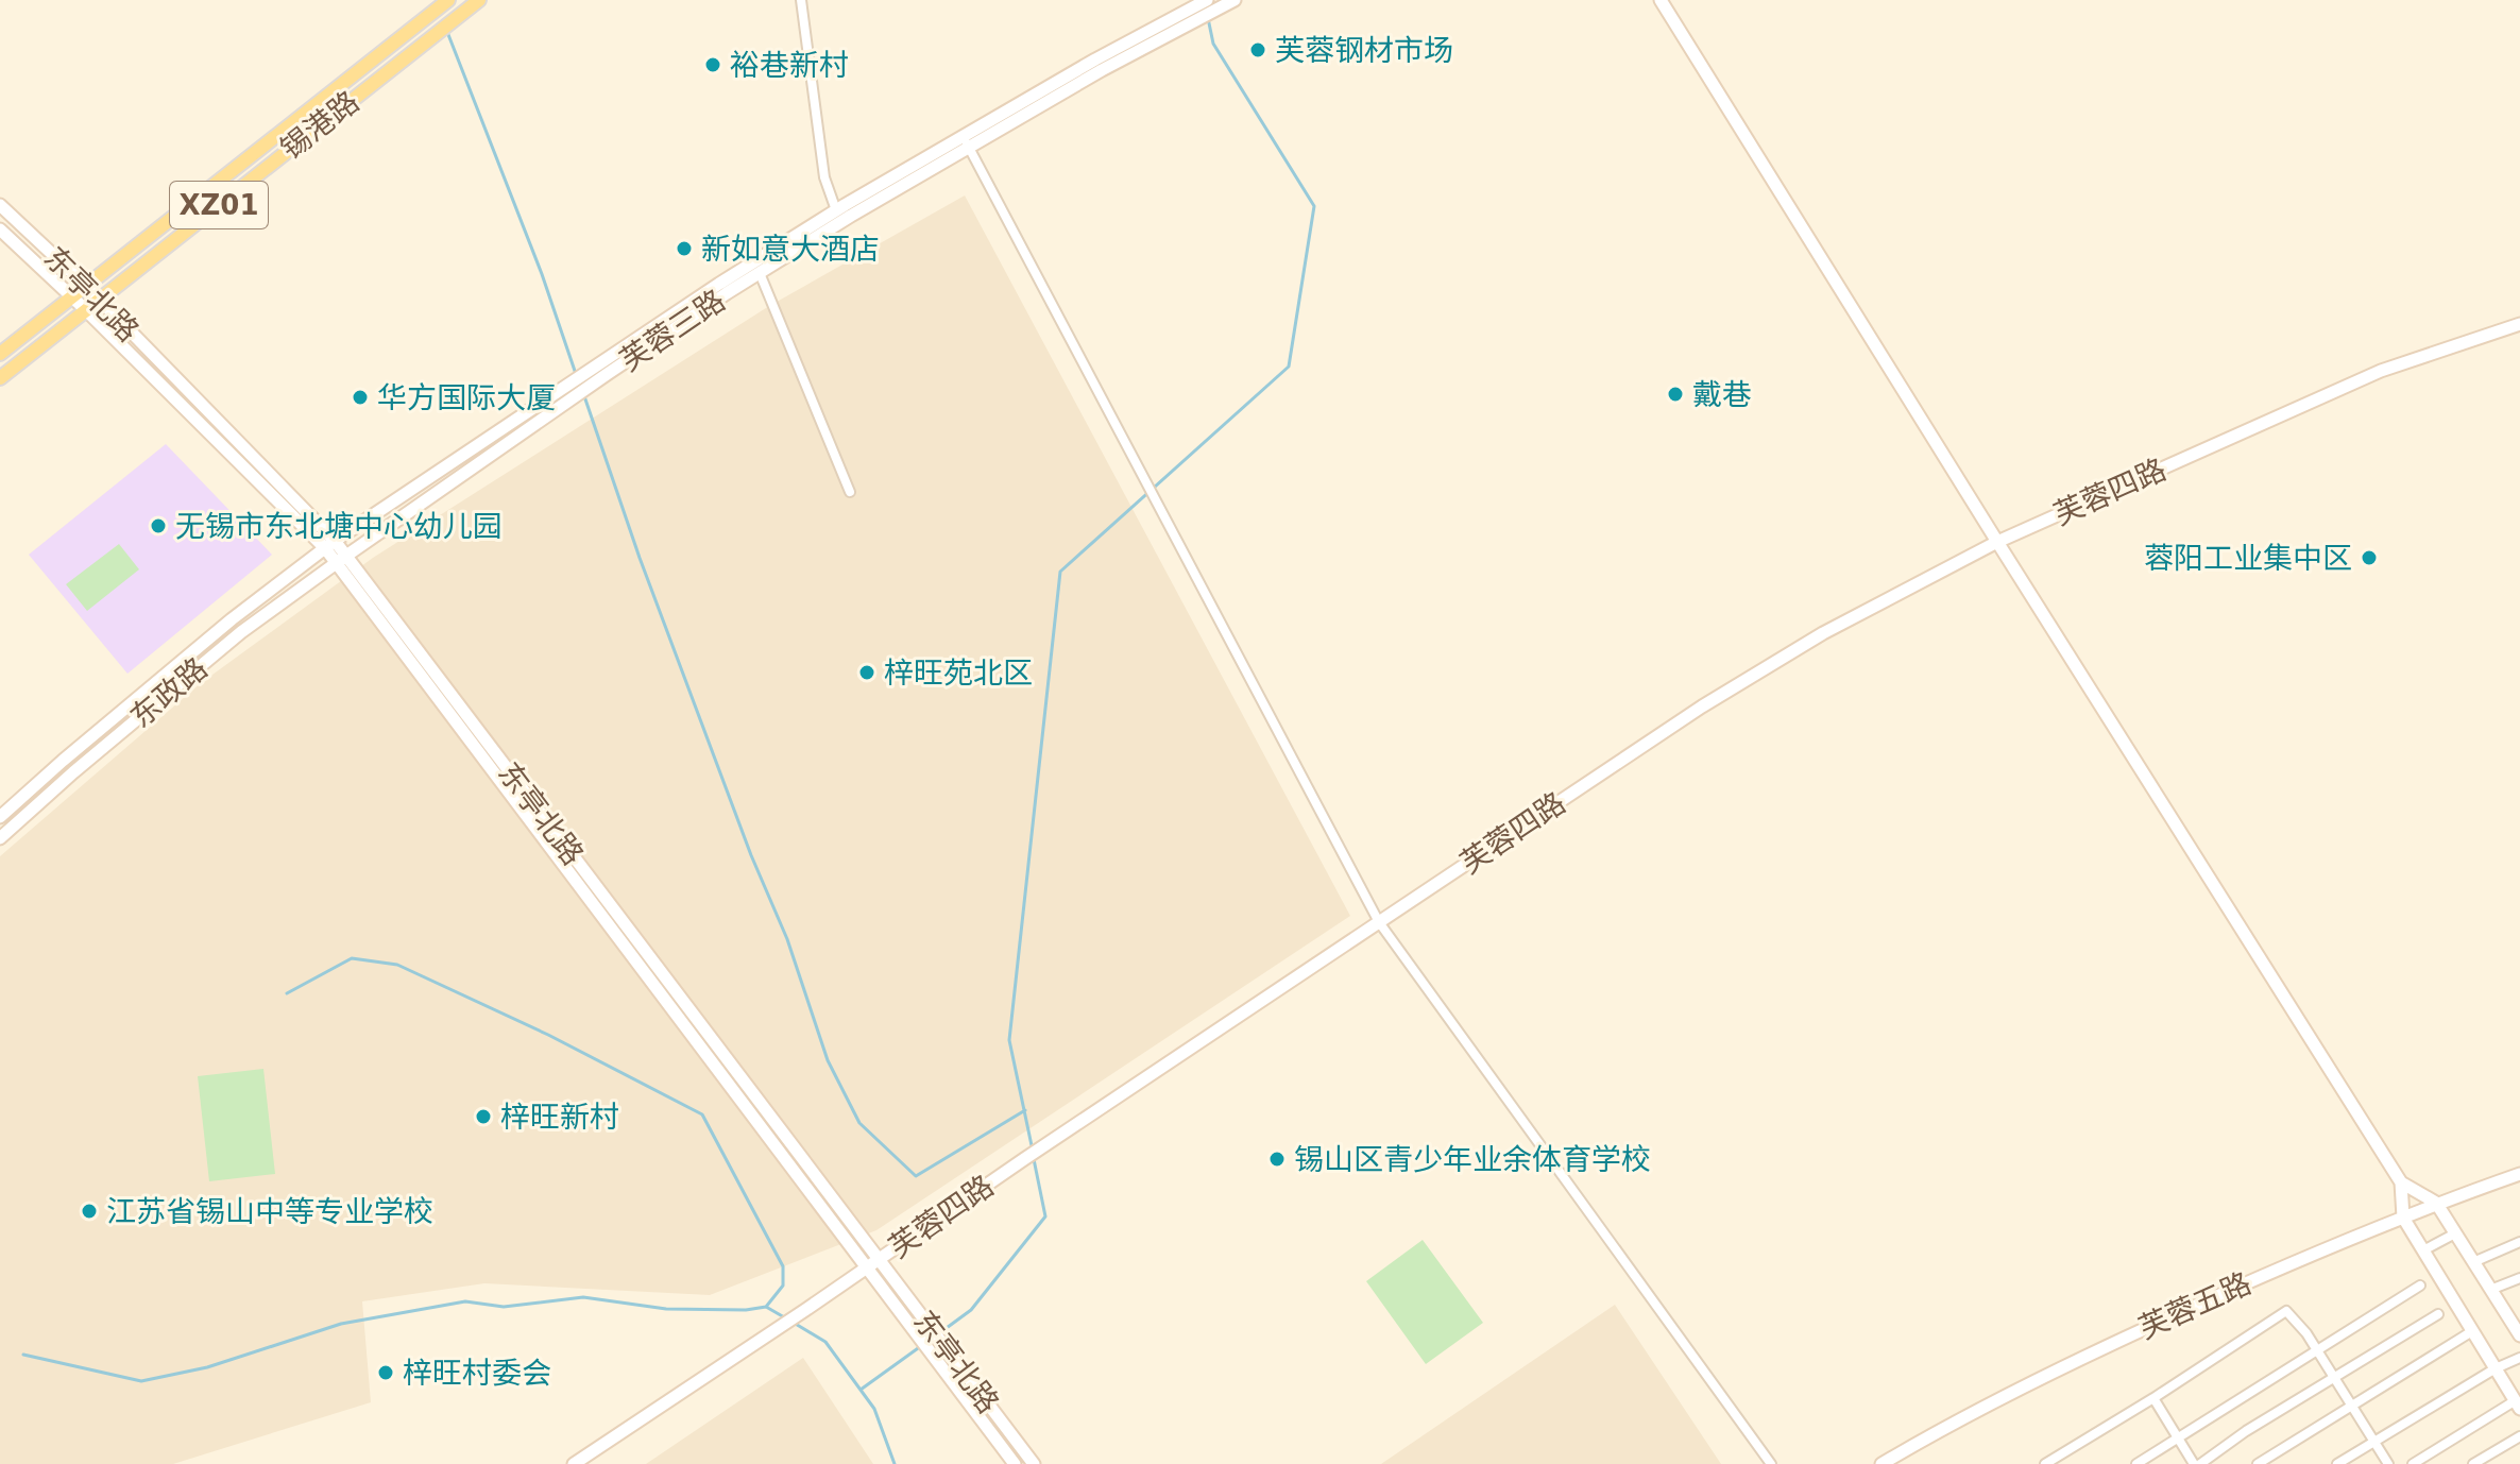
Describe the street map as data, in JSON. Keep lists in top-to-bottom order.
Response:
{
  "streets": {
    "main road": [
      "锡港路",
      "XZ01",
      "东亭北路",
      "芙蓉三路",
      "芙蓉四路",
      "东政路",
      "芙蓉五路"
    ]
  },
  "crossings": [
    ["锡港路", "东亭北路"],
    ["东亭北路", "芙蓉三路"],
    ["东亭北路", "芙蓉四路"],
    ["东亭北路", "东政路"],
    ["芙蓉三路", "东政路"]
  ],
  "places": [
    "芙蓉钢材市场",
    "裕巷新村",
    "新如意大酒店",
    "戴巷",
    "华方国际大厦",
    "无锡市东北塘中心幼儿园",
    "蓉阳工业集中区",
    "梓旺苑北区",
    "梓旺新村",
    "锡山区青少年业余体育学校",
    "江苏省锡山中等专业学校",
    "梓旺村委会"
  ]
}
